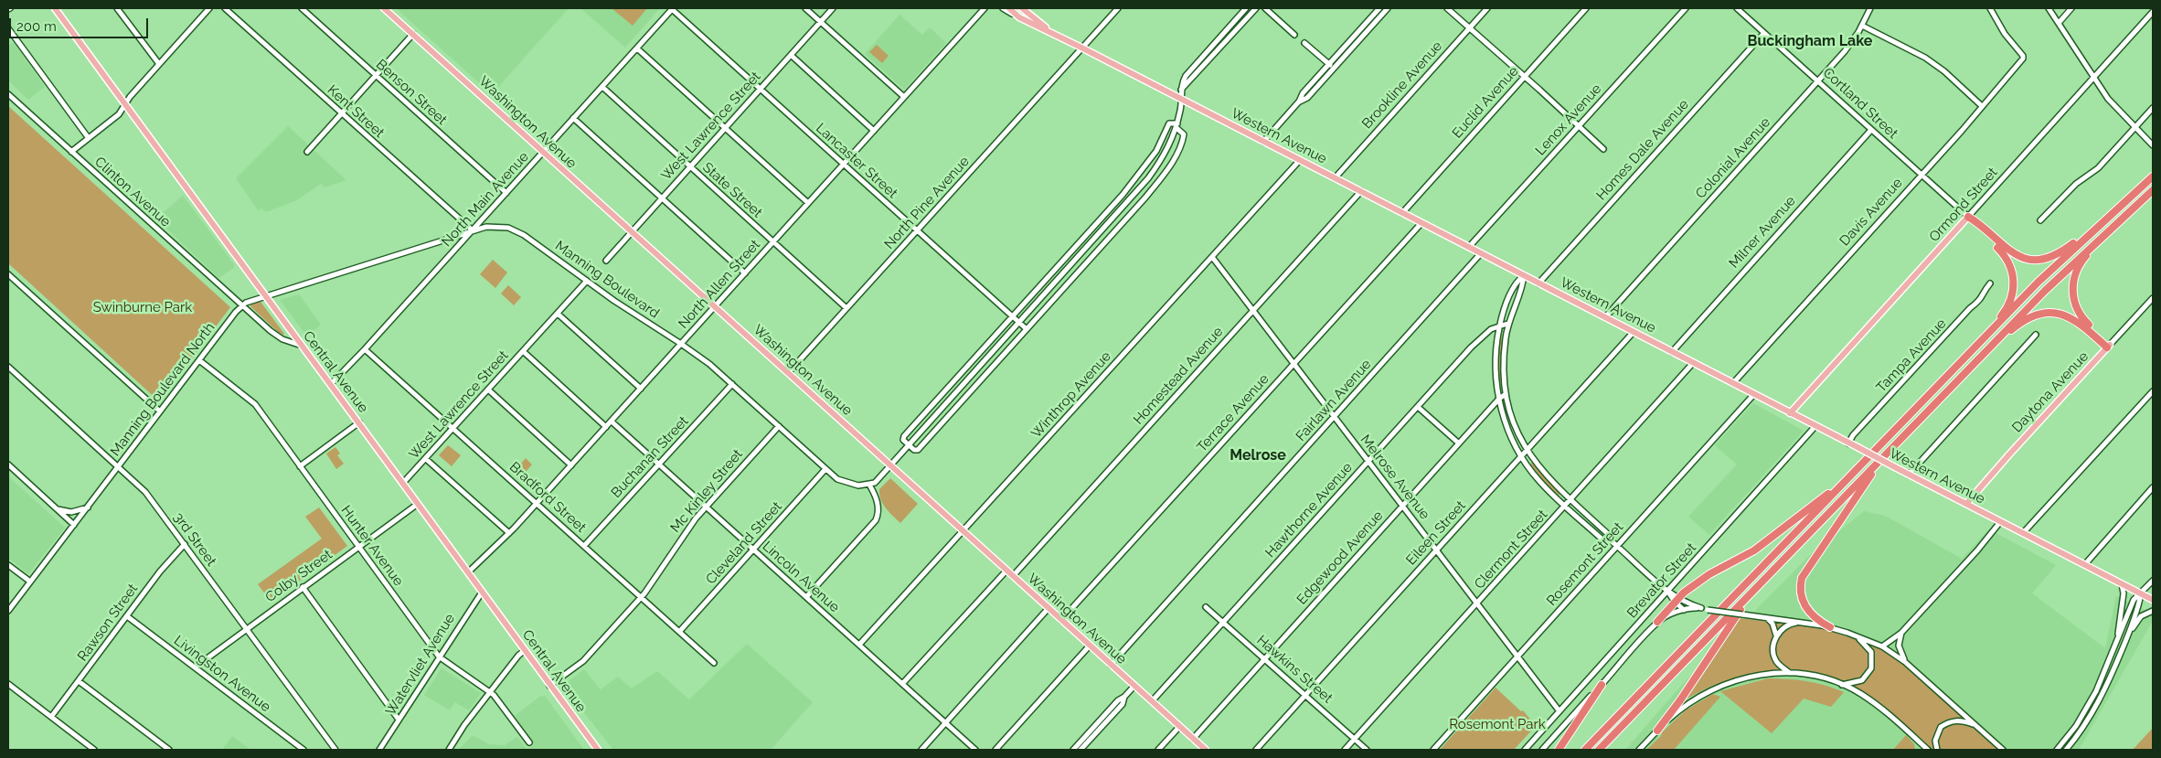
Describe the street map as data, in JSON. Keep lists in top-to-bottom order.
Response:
{
  "streets": {
    "main road": [
      "Washington Avenue",
      "Western Avenue",
      "Ormond Street",
      "Central Avenue",
      "Daytona Avenue"
    ],
    "street": [
      "Brookline Avenue",
      "Benson Street",
      "Euclid Avenue",
      "Cortland Street",
      "Kent Street",
      "Lenox Avenue",
      "West Lawrence Street",
      "Homes Dale Avenue",
      "Colonial Avenue",
      "Lancaster Street",
      "State Street",
      "Clinton Avenue",
      "North Main Avenue",
      "North Pine Avenue",
      "Davis Avenue",
      "Milner Avenue",
      "Manning Boulevard",
      "North Allen Street",
      "Tampa Avenue",
      "Homestead Avenue",
      "Manning Boulevard North",
      "Winthrop Avenue",
      "Fairlawn Avenue",
      "Terrace Avenue",
      "Buchanan Street",
      "Melrose Avenue",
      "Mc Kinley Street",
      "Bradford Street",
      "Hawthorne Avenue",
      "Eileen Street",
      "3rd Street",
      "Cleveland Street",
      "Hunter Avenue",
      "Clermont Street",
      "Edgewood Avenue",
      "Rosemont Street",
      "Colby Street",
      "Lincoln Avenue",
      "Brevator Street",
      "Rawson Street",
      "Watervliet Avenue",
      "Hawkins Street",
      "Livingston Avenue"
    ]
  },
  "crossings": [
    ["Brookline Avenue", "Western Avenue"],
    ["Benson Street", "North Main Avenue"],
    ["Euclid Avenue", "Western Avenue"],
    ["Cortland Street", "Homes Dale Avenue"],
    ["Cortland Street", "Colonial Avenue"],
    ["Cortland Street", "Ormond Street"],
    ["Cortland Street", "Davis Avenue"],
    ["Cortland Street", "Milner Avenue"],
    ["Kent Street", "North Main Avenue"],
    ["Kent Street", "Manning Boulevard"],
    ["Lenox Avenue", "Western Avenue"],
    ["Washington Avenue", "West Lawrence Street"],
    ["Washington Avenue", "North Main Avenue"],
    ["Washington Avenue", "North Pine Avenue"],
    ["Washington Avenue", "North Allen Street"],
    ["Washington Avenue", "Homestead Avenue"],
    ["Washington Avenue", "Winthrop Avenue"],
    ["Washington Avenue", "Fairlawn Avenue"],
    ["Washington Avenue", "Terrace Avenue"],
    ["Washington Avenue", "Hawthorne Avenue"],
    ["Washington Avenue", "Edgewood Avenue"],
    ["West Lawrence Street", "Lancaster Street"],
    ["West Lawrence Street", "State Street"],
    ["West Lawrence Street", "Manning Boulevard"],
    ["West Lawrence Street", "Central Avenue"],
    ["West Lawrence Street", "Bradford Street"],
    ["Western Avenue", "Homes Dale Avenue"],
    ["Western Avenue", "Colonial Avenue"],
    ["Western Avenue", "North Pine Avenue"],
    ["Western Avenue", "Ormond Street"],
    ["Western Avenue", "Davis Avenue"],
    ["Western Avenue", "Milner Avenue"],
    ["Western Avenue", "Tampa Avenue"],
    ["Western Avenue", "Homestead Avenue"],
    ["Western Avenue", "Daytona Avenue"],
    ["Western Avenue", "Winthrop Avenue"],
    ["Western Avenue", "Fairlawn Avenue"],
    ["Western Avenue", "Terrace Avenue"],
    ["Western Avenue", "Eileen Street"],
    ["Western Avenue", "Clermont Street"],
    ["Western Avenue", "Rosemont Street"],
    ["Western Avenue", "Brevator Street"],
    ["Lancaster Street", "North Main Avenue"],
    ["Lancaster Street", "North Pine Avenue"],
    ["Lancaster Street", "North Allen Street"],
    ["State Street", "North Main Avenue"],
    ["State Street", "North Pine Avenue"],
    ["State Street", "North Allen Street"],
    ["Clinton Avenue", "Central Avenue"],
    ["Clinton Avenue", "Manning Boulevard North"],
    ["North Main Avenue", "Manning Boulevard"],
    ["North Main Avenue", "Central Avenue"],
    ["North Main Avenue", "Bradford Street"],
    ["Manning Boulevard", "North Allen Street"],
    ["Manning Boulevard", "Central Avenue"],
    ["Manning Boulevard", "Manning Boulevard North"],
    ["Manning Boulevard", "Buchanan Street"],
    ["Manning Boulevard", "Mc Kinley Street"],
    ["Manning Boulevard", "Cleveland Street"],
    ["North Allen Street", "Central Avenue"],
    ["North Allen Street", "Bradford Street"],
    ["North Allen Street", "Lincoln Avenue"],
    ["Central Avenue", "Manning Boulevard North"],
    ["Central Avenue", "Mc Kinley Street"],
    ["Central Avenue", "Colby Street"],
    ["Central Avenue", "Watervliet Avenue"],
    ["Homestead Avenue", "Melrose Avenue"],
    ["Manning Boulevard North", "3rd Street"],
    ["Manning Boulevard North", "Hunter Avenue"],
    ["Winthrop Avenue", "Melrose Avenue"],
    ["Winthrop Avenue", "Lincoln Avenue"],
    ["Fairlawn Avenue", "Melrose Avenue"],
    ["Terrace Avenue", "Melrose Avenue"],
    ["Buchanan Street", "Bradford Street"],
    ["Buchanan Street", "Lincoln Avenue"],
    ["Melrose Avenue", "Hawthorne Avenue"],
    ["Melrose Avenue", "Eileen Street"],
    ["Melrose Avenue", "Clermont Street"],
    ["Melrose Avenue", "Edgewood Avenue"],
    ["Melrose Avenue", "Rosemont Street"],
    ["Melrose Avenue", "Brevator Street"],
    ["Mc Kinley Street", "Bradford Street"],
    ["Mc Kinley Street", "Lincoln Avenue"],
    ["Bradford Street", "Cleveland Street"],
    ["Hawthorne Avenue", "Hawkins Street"],
    ["Eileen Street", "Hawkins Street"],
    ["3rd Street", "Colby Street"],
    ["3rd Street", "Rawson Street"],
    ["Cleveland Street", "Lincoln Avenue"],
    ["Hunter Avenue", "Colby Street"],
    ["Hunter Avenue", "Watervliet Avenue"],
    ["Clermont Street", "Hawkins Street"],
    ["Edgewood Avenue", "Hawkins Street"],
    ["Colby Street", "Livingston Avenue"],
    ["Rawson Street", "Livingston Avenue"]
  ],
  "districts": ["Buckingham Lake", "Melrose"],
  "parks": ["Swinburne Park", "Rosemont Park"],
  "scale_bar": "200 m"
}
